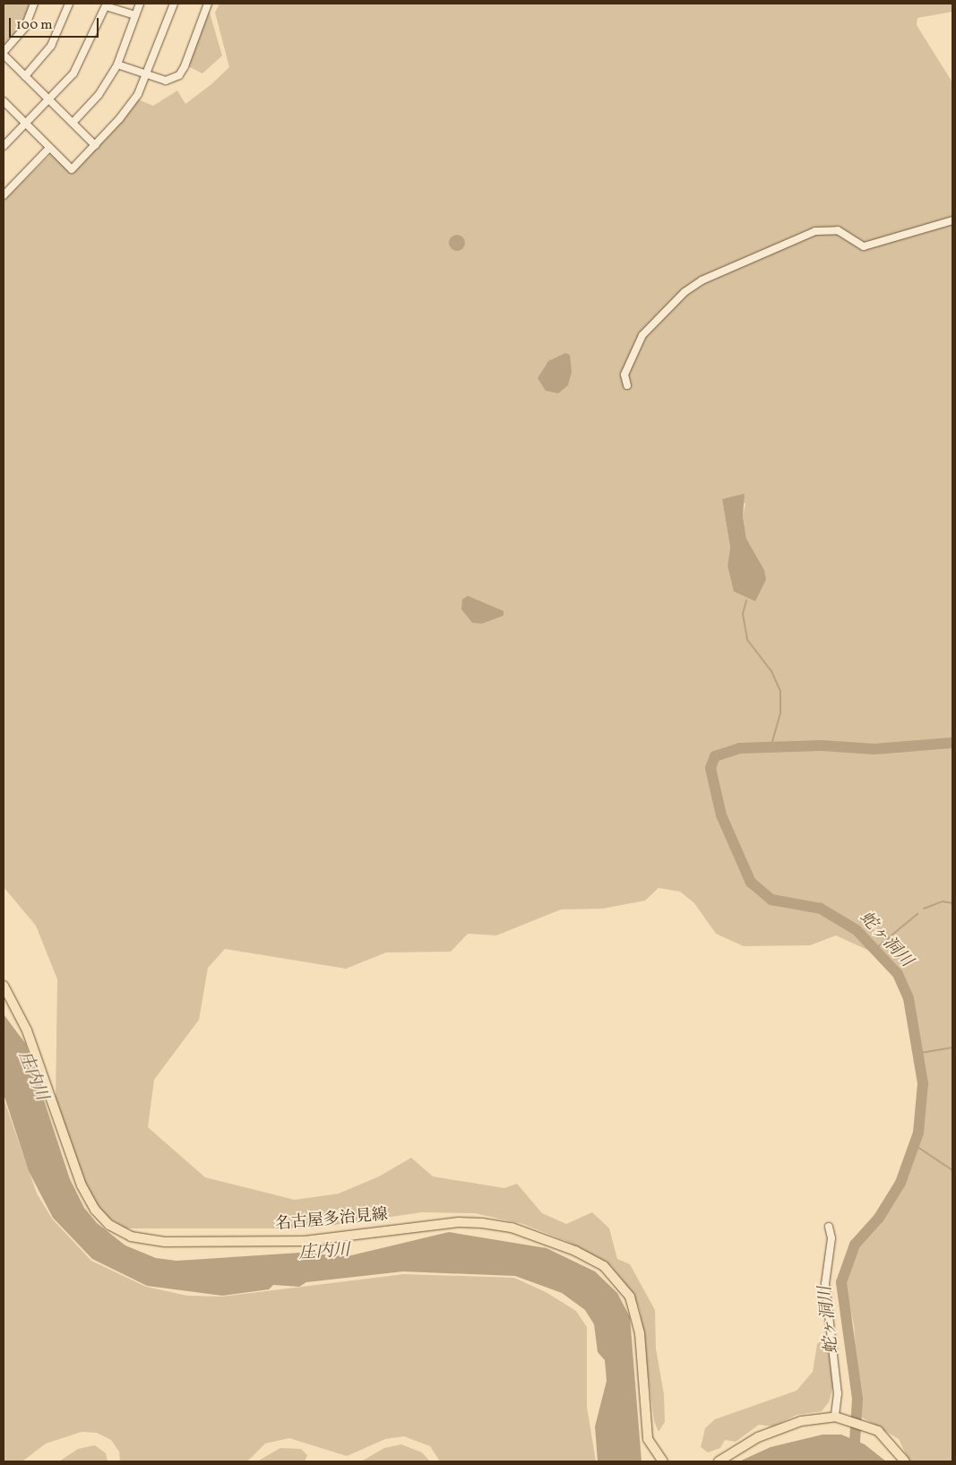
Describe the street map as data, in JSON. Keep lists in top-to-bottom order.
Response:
{
  "streets": {
    "main road": ["名古屋多治見線"]
  },
  "water": ["蛇ヶ洞川", "庄内川"],
  "scale_bar": "100 m"
}
